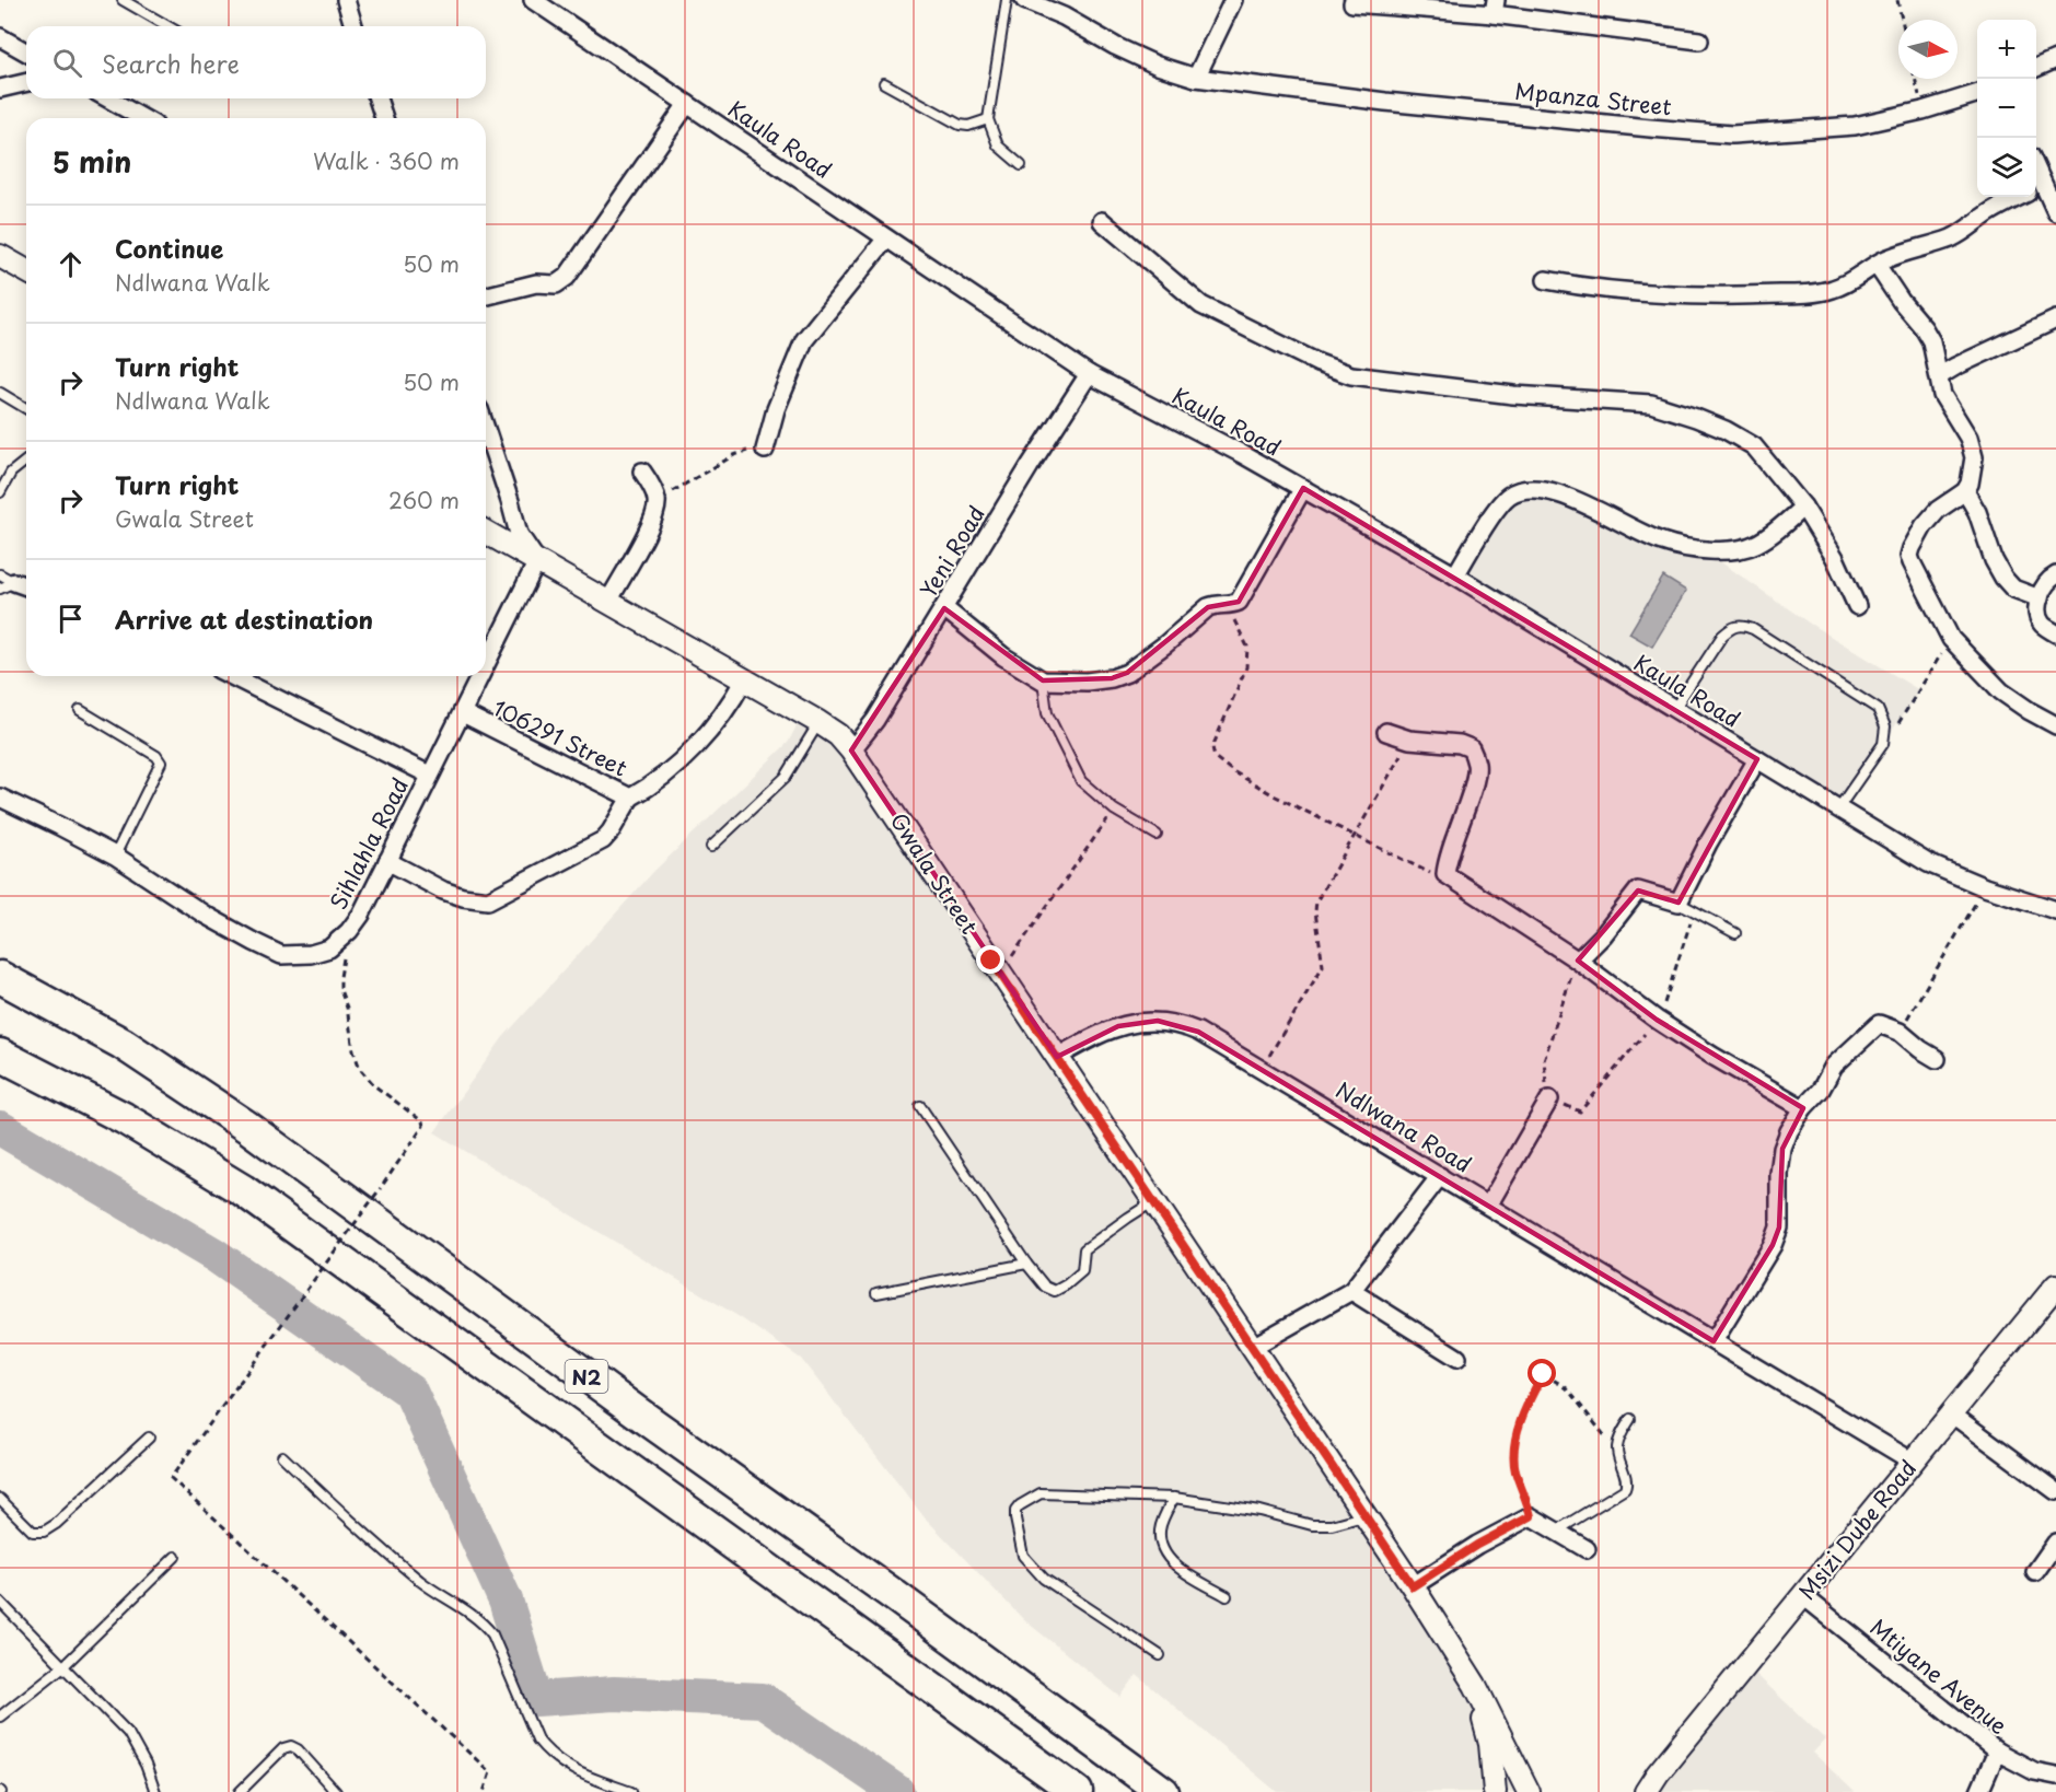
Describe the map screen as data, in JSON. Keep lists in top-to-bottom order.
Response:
{
  "streets": {
    "highway": ["N2"],
    "street": [
      "Mpanza Street",
      "Kaula Road",
      "Yeni Road",
      "106291 Street",
      "Sihlahla Road",
      "Gwala Street",
      "Ndlwana Road",
      "Msizi Dube Road",
      "Mtiyane Avenue"
    ]
  },
  "crossings": [
    ["Kaula Road", "Yeni Road"],
    ["Yeni Road", "Gwala Street"],
    ["106291 Street", "Sihlahla Road"],
    ["106291 Street", "Gwala Street"],
    ["Sihlahla Road", "Gwala Street"],
    ["Gwala Street", "Ndlwana Road"],
    ["Ndlwana Road", "Msizi Dube Road"],
    ["Msizi Dube Road", "Mtiyane Avenue"]
  ],
  "north": "right",
  "page": {
    "map_buttons": ["+", "−"],
    "search": "Search here",
    "heading": ["5 min", "Walk · 360 m"],
    "list": [
      ["Continue", "Ndlwana Walk", "50 m"],
      ["Turn right", "Ndlwana Walk", "50 m"],
      ["Turn right", "Gwala Street", "260 m"],
      "Arrive at destination"
    ]
  }
}
